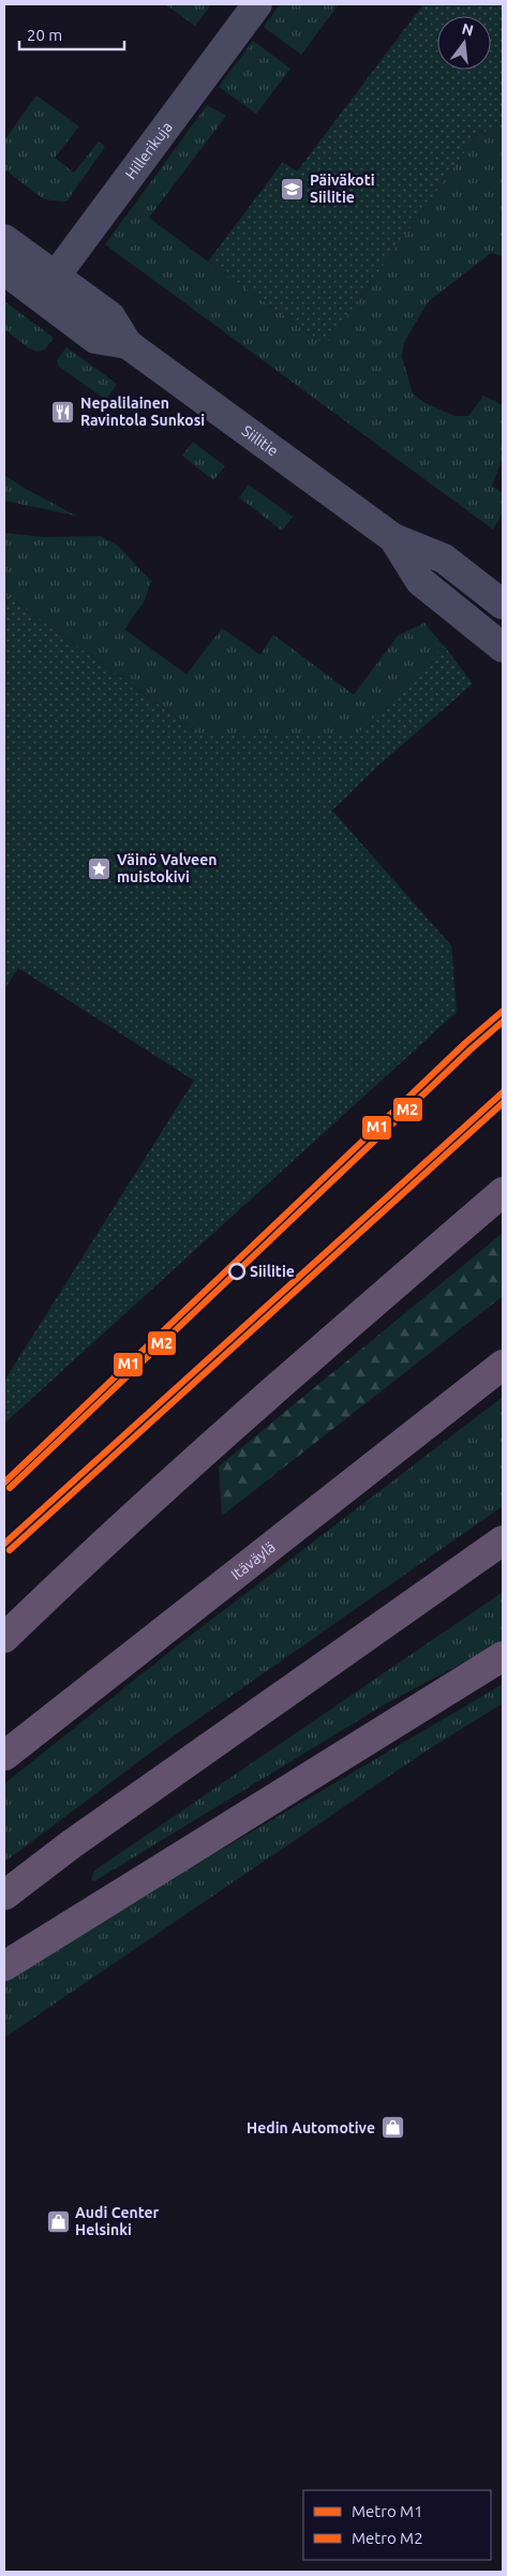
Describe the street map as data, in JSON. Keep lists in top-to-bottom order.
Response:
{
  "streets": {
    "highway": ["Itäväylä"],
    "street": ["Hillerikuja", "Siilitie"]
  },
  "crossings": [
    ["Hillerikuja", "Siilitie"]
  ],
  "places": {
    "school or university": ["Päiväkoti Siilitie"],
    "restaurant": ["Nepalilainen Ravintola Sunkosi"],
    "place": ["Väinö Valveen muistokivi"],
    "other": ["Siilitie"],
    "shop": ["Hedin Automotive", "Audi Center Helsinki"]
  },
  "lines": ["metro line M1", "metro line M2"],
  "legend": ["Metro M1", "Metro M2"],
  "scale_bar": "20 m",
  "north": "top"
}
